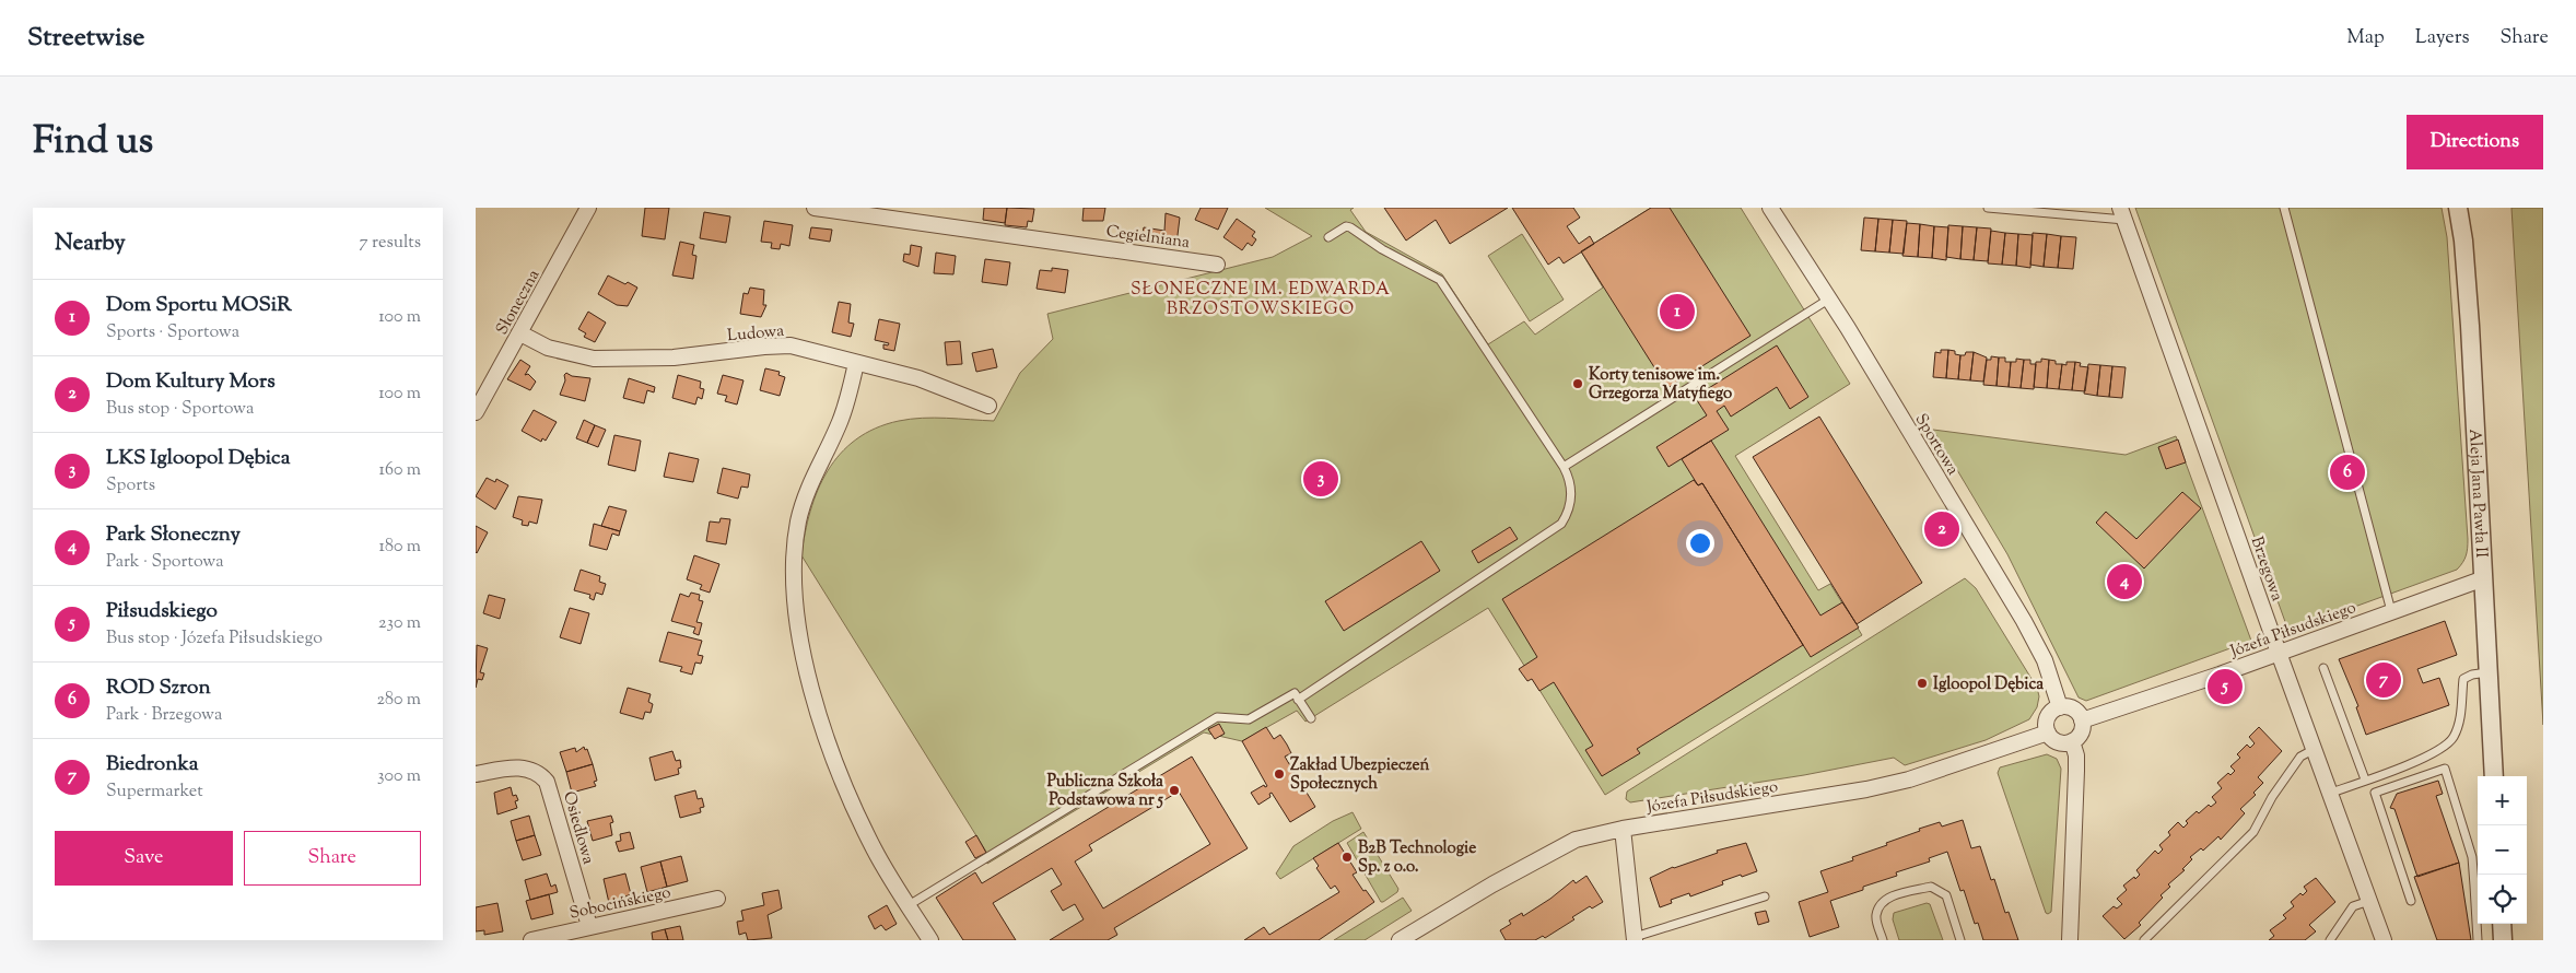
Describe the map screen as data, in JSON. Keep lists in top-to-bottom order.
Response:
{
  "streets": {
    "street": [
      "Cegielniana",
      "Słoneczna",
      "Ludowa",
      "Sportowa",
      "Aleja Jana Pawła II",
      "Brzegowa",
      "Józefa Piłsudskiego",
      "Osiedlowa",
      "Sobocińskiego"
    ]
  },
  "crossings": [
    ["Słoneczna", "Ludowa"],
    ["Sportowa", "Józefa Piłsudskiego"],
    ["Aleja Jana Pawła II", "Józefa Piłsudskiego"],
    ["Brzegowa", "Józefa Piłsudskiego"],
    ["Osiedlowa", "Sobocińskiego"]
  ],
  "districts": ["SŁONECZNE IM. EDWARDA BRZOSTOWSKIEGO"],
  "places": [
    "Korty tenisowe im. Grzegorza Matyfiego",
    "Igloopol Dębica",
    "Zakład Ubezpieczeń Społecznych",
    "Publiczna Szkoła Podstawowa nr 5",
    "B2B Technologie Sp. z o.o."
  ],
  "page": {
    "header": "Streetwise",
    "nav": ["Map", "Layers", "Share"],
    "title": "Find us",
    "buttons": [
      "Directions",
      ["Save", "Share"]
    ],
    "heading": ["Nearby", "7 results"],
    "list": [
      {
        "mark": "1",
        "name": "Dom Sportu MOSiR",
        "note": "Sports · Sportowa",
        "value": "100 m"
      },
      {
        "mark": "2",
        "name": "Dom Kultury Mors",
        "note": "Bus stop · Sportowa",
        "value": "100 m"
      },
      {
        "mark": "3",
        "name": "LKS Igloopol Dębica",
        "note": "Sports",
        "value": "160 m"
      },
      {
        "mark": "4",
        "name": "Park Słoneczny",
        "note": "Park · Sportowa",
        "value": "180 m"
      },
      {
        "mark": "5",
        "name": "Piłsudskiego",
        "note": "Bus stop · Józefa Piłsudskiego",
        "value": "230 m"
      },
      {
        "mark": "6",
        "name": "ROD Szron",
        "note": "Park · Brzegowa",
        "value": "280 m"
      },
      {
        "mark": "7",
        "name": "Biedronka",
        "note": "Supermarket",
        "value": "300 m"
      }
    ],
    "pins": [
      "1",
      "6",
      "3",
      "2",
      "4",
      "7",
      "5"
    ],
    "map_buttons": ["+", "−"]
  }
}
